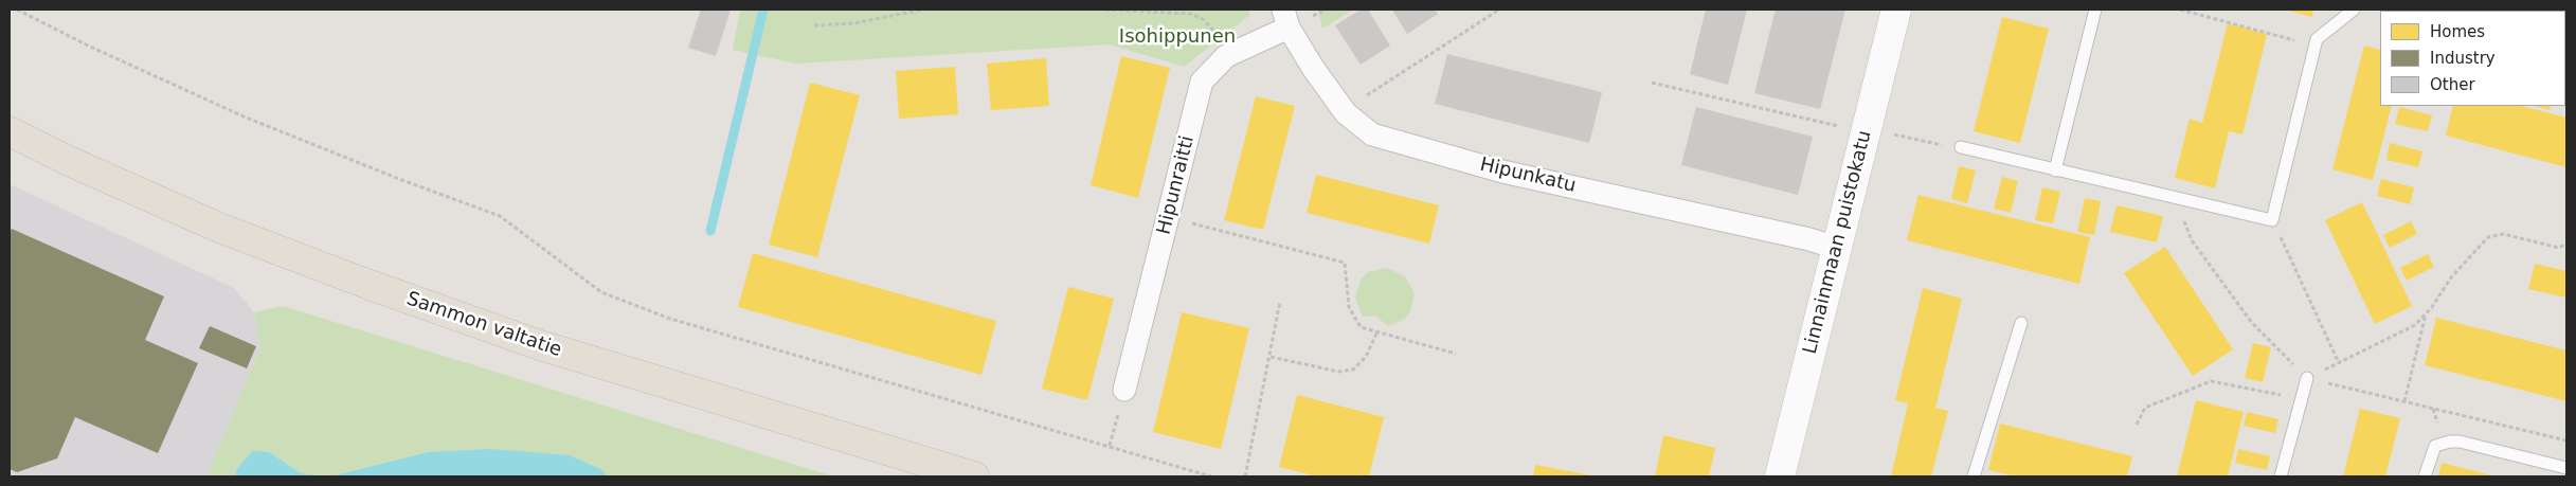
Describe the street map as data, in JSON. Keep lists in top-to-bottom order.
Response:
{
  "streets": {
    "main road": ["Sammon valtatie"],
    "street": ["Hipunkatu", "Hipunraitti", "Linnainmaan puistokatu"]
  },
  "crossings": [
    ["Hipunkatu", "Hipunraitti"],
    ["Hipunkatu", "Linnainmaan puistokatu"]
  ],
  "parks": ["Isohippunen"],
  "legend": ["Homes", "Industry", "Other"]
}
